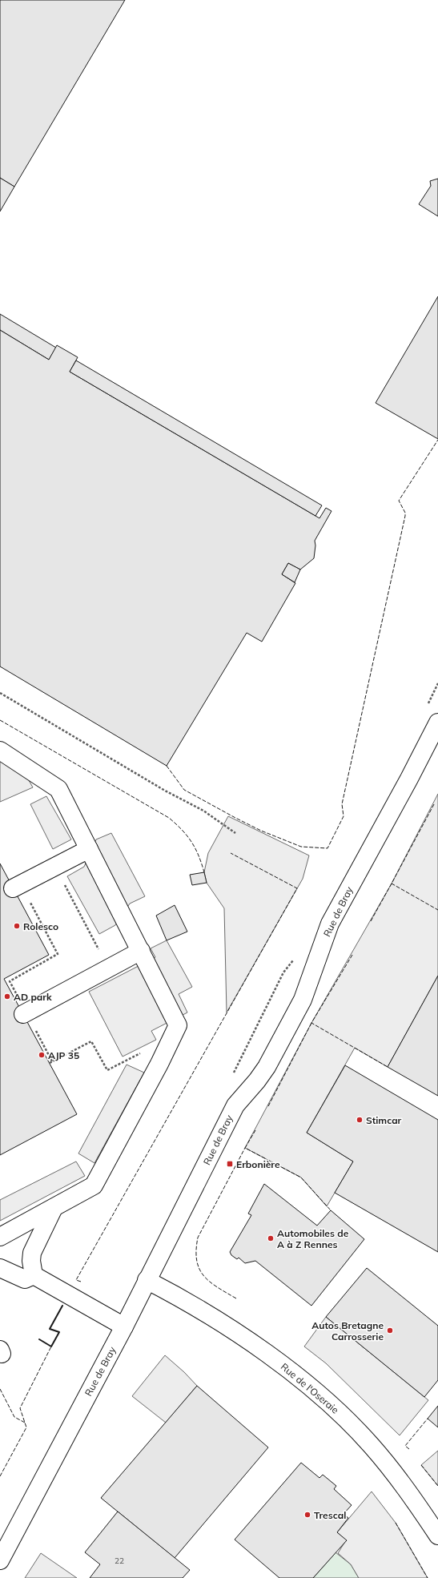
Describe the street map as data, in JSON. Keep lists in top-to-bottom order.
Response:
{
  "streets": {
    "street": ["Rue de Bray", "Rue de l'Oseraie"]
  },
  "crossings": [
    ["Rue de Bray", "Rue de l'Oseraie"]
  ],
  "places": {
    "other": [
      "Rolesco",
      "AD park",
      "AJP 35",
      "Stimcar",
      "Automobiles de A à Z Rennes",
      "Autos Bretagne Carrosserie",
      "Trescal"
    ],
    "transit": ["Erbonière"]
  },
  "house_numbers": ["22"]
}
